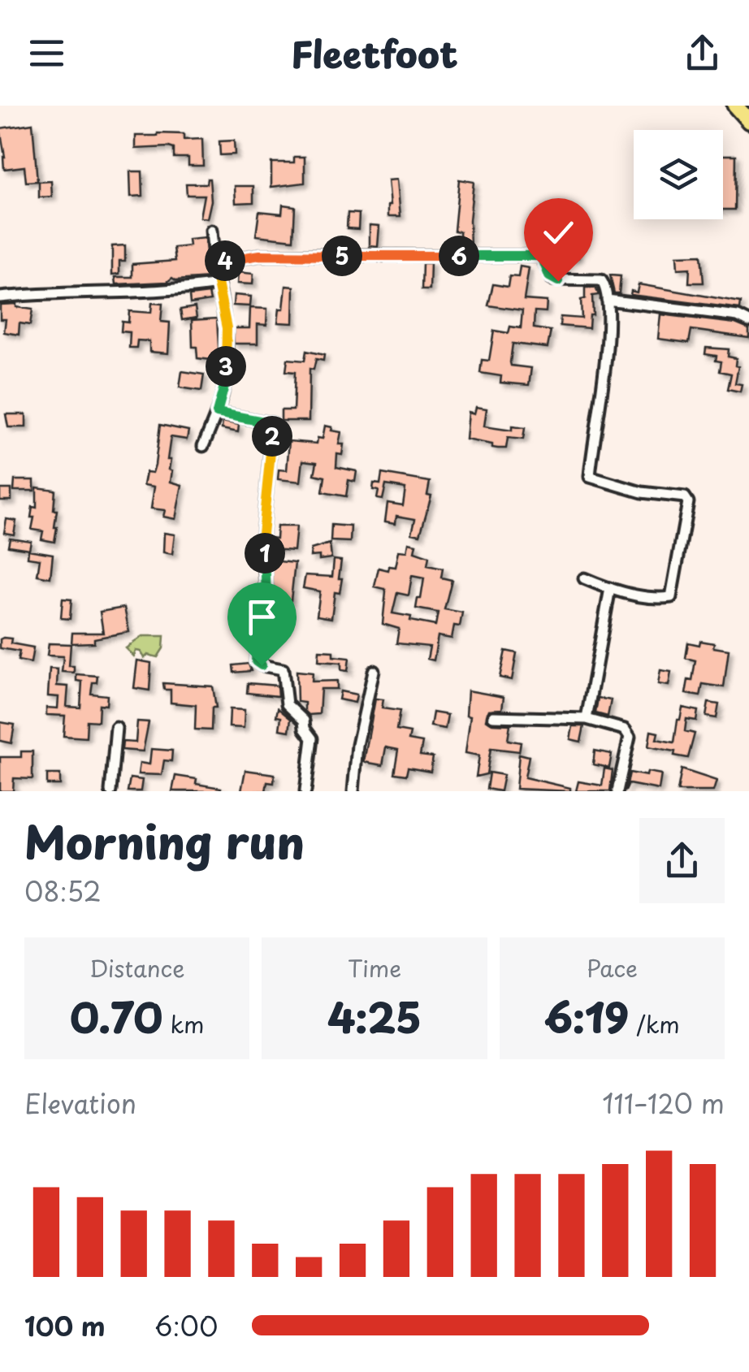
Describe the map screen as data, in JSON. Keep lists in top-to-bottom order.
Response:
{
  "page": {
    "header": "Fleetfoot",
    "pins": [
      "5",
      "6",
      "4",
      "3",
      "2",
      "1"
    ],
    "heading": ["Morning run", "08:52"],
    "stats": [
      ["Distance", "0.70 km"],
      ["Time", "4:25"],
      ["Pace", "6:19 /km"]
    ],
    "chart": ["Elevation", "111–120 m"],
    "list": [
      {
        "name": "100 m",
        "note": "6:00"
      }
    ]
  }
}
